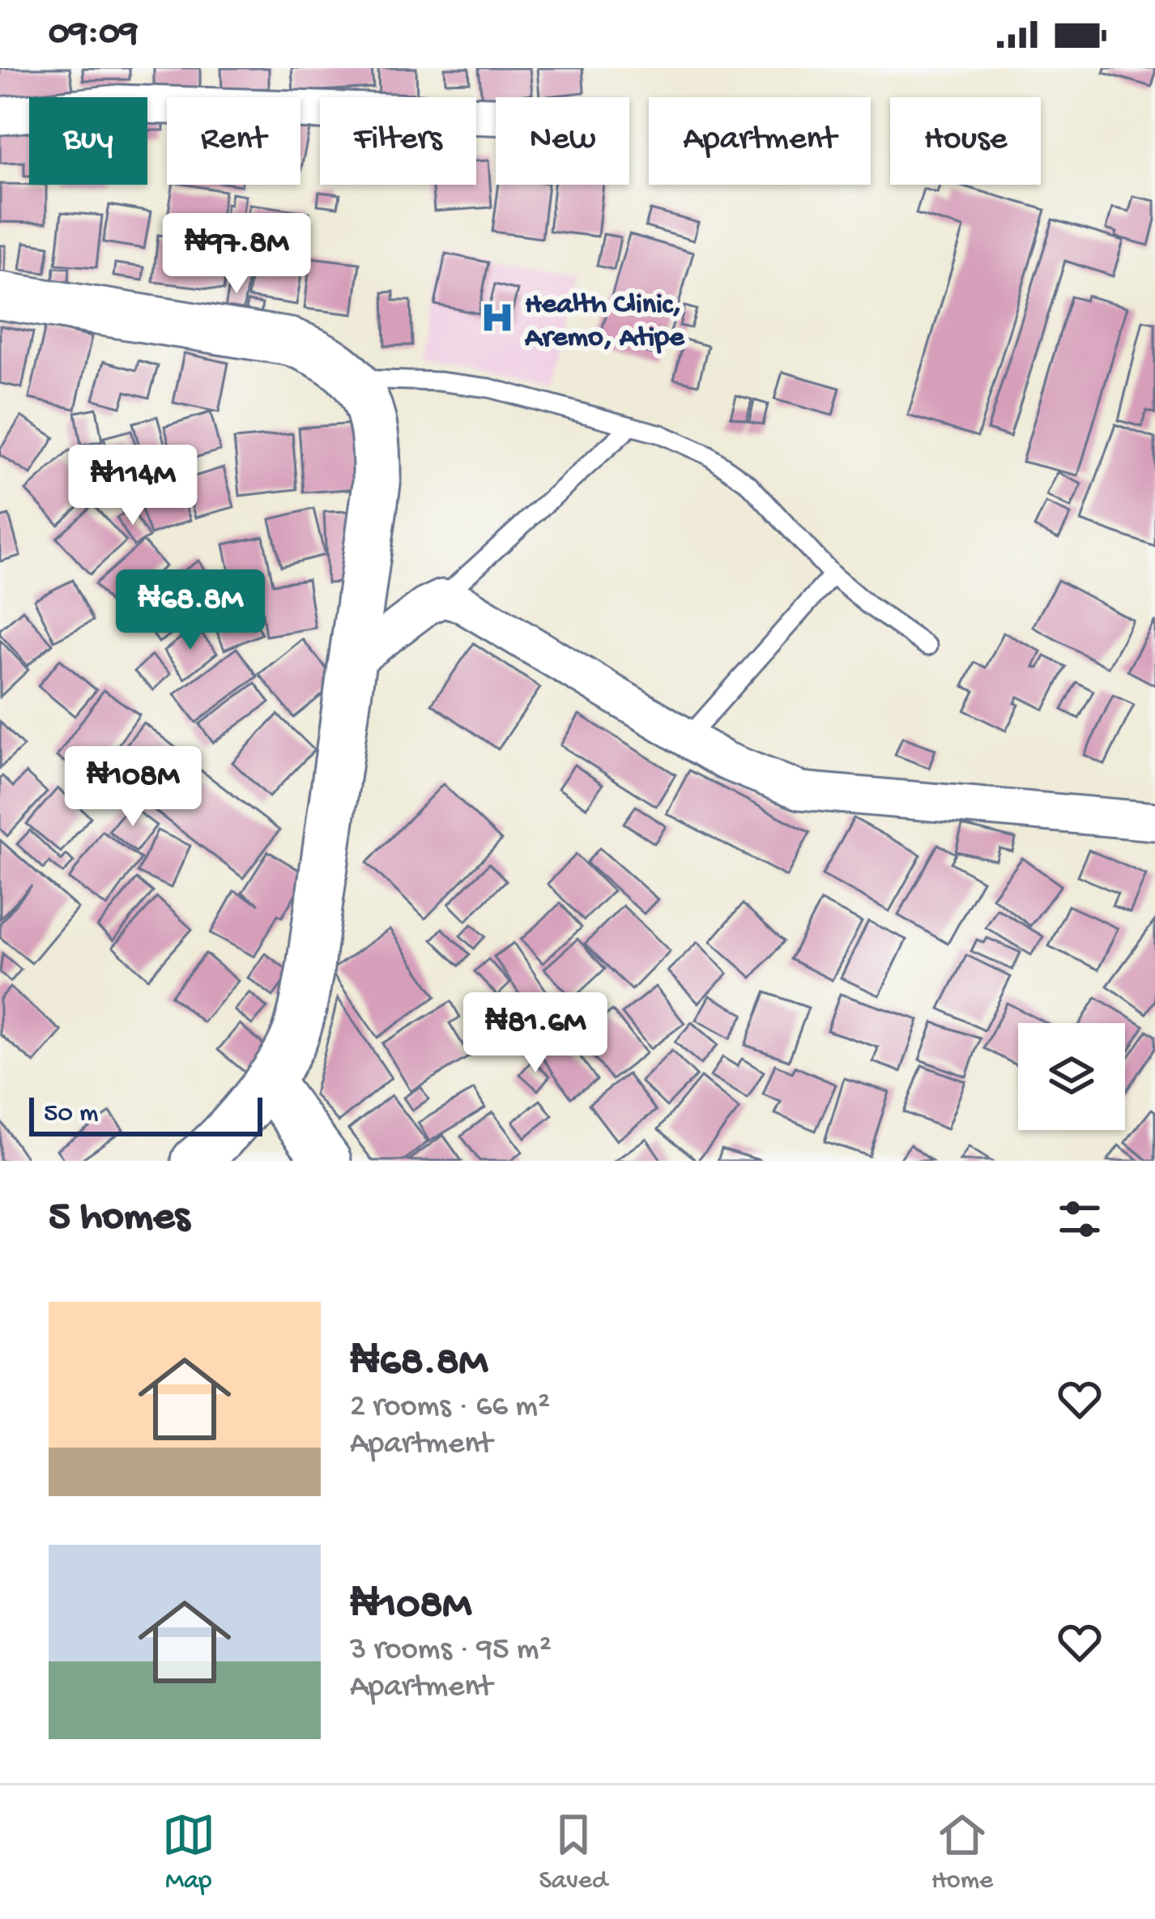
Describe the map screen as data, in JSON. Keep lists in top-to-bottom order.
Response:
{
  "places": {
    "hospital": ["Health Clinic, Aremo, Atipe"]
  },
  "scale_bar": "50 m",
  "page": {
    "status": "09:09",
    "chip": [
      "Buy",
      "Rent",
      "Filters",
      "New",
      "Apartment",
      "House"
    ],
    "price": [
      "₦97.8M",
      "₦114M",
      "₦68.8M",
      "₦108M",
      "₦81.6M"
    ],
    "scale": "50 m",
    "heading": "5 homes",
    "list": [
      {
        "name": "₦68.8M",
        "note": "2 rooms · 66 m² · Apartment"
      },
      {
        "name": "₦108M",
        "note": "3 rooms · 95 m² · Apartment"
      }
    ],
    "tabs": ["Map", "Saved", "Home"]
  }
}
